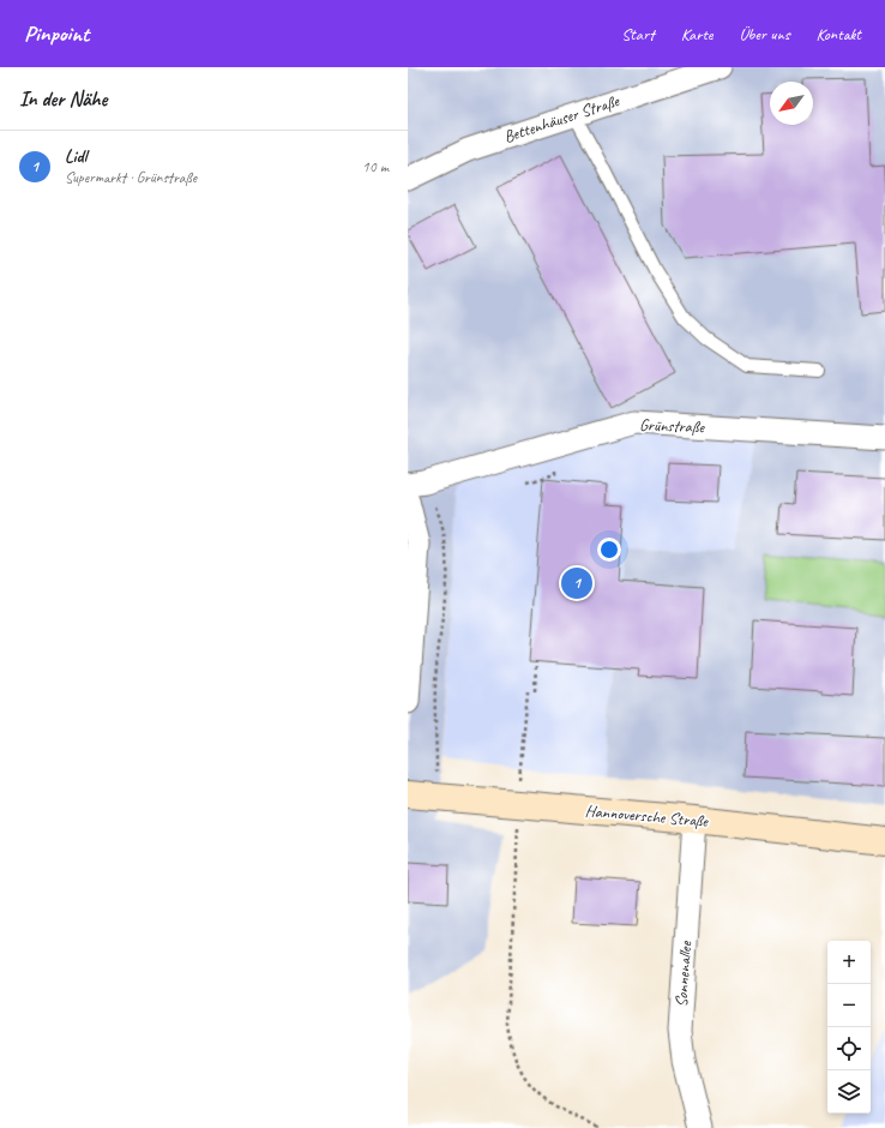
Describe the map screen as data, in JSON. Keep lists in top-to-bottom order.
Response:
{
  "streets": {
    "main road": ["Hannoversche Straße"],
    "street": ["Bettenhäuser Straße", "Grünstraße", "Sonnenallee"]
  },
  "crossings": [
    ["Hannoversche Straße", "Sonnenallee"]
  ],
  "north": "bottom left",
  "page": {
    "header": "Pinpoint",
    "nav": [
      "Start",
      "Karte",
      "Über uns",
      "Kontakt"
    ],
    "heading": "In der Nähe",
    "list": [
      {
        "mark": "1",
        "name": "Lidl",
        "note": "Supermarkt · Grünstraße",
        "value": "10 m"
      }
    ],
    "pins": "1",
    "map_buttons": ["+", "−"]
  }
}
